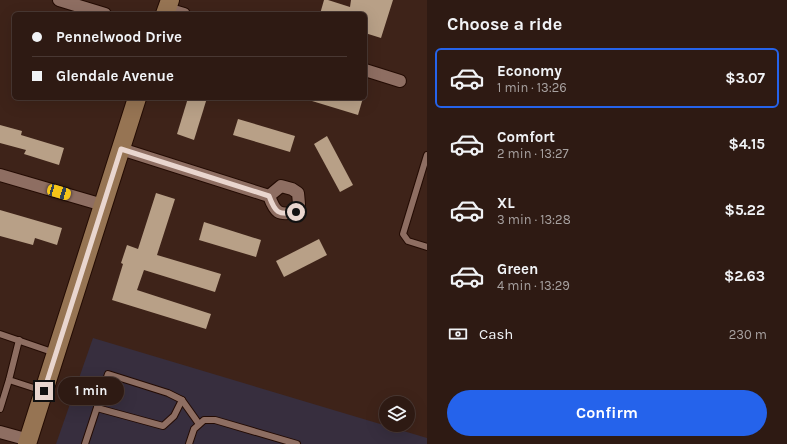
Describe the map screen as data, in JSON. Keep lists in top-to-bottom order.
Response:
{
  "page": {
    "heading": "Choose a ride",
    "banner": ["Pennelwood Drive", "Glendale Avenue"],
    "list": [
      {
        "name": "Economy",
        "note": "1 min · 13:26",
        "value": "$3.07"
      },
      {
        "name": "Comfort",
        "note": "2 min · 13:27",
        "value": "$4.15"
      },
      {
        "name": "XL",
        "note": "3 min · 13:28",
        "value": "$5.22"
      },
      {
        "name": "Green",
        "note": "4 min · 13:29",
        "value": "$2.63"
      }
    ],
    "pay": ["Cash", "230 m"],
    "bubble": "1 min",
    "buttons": "Confirm"
  }
}
